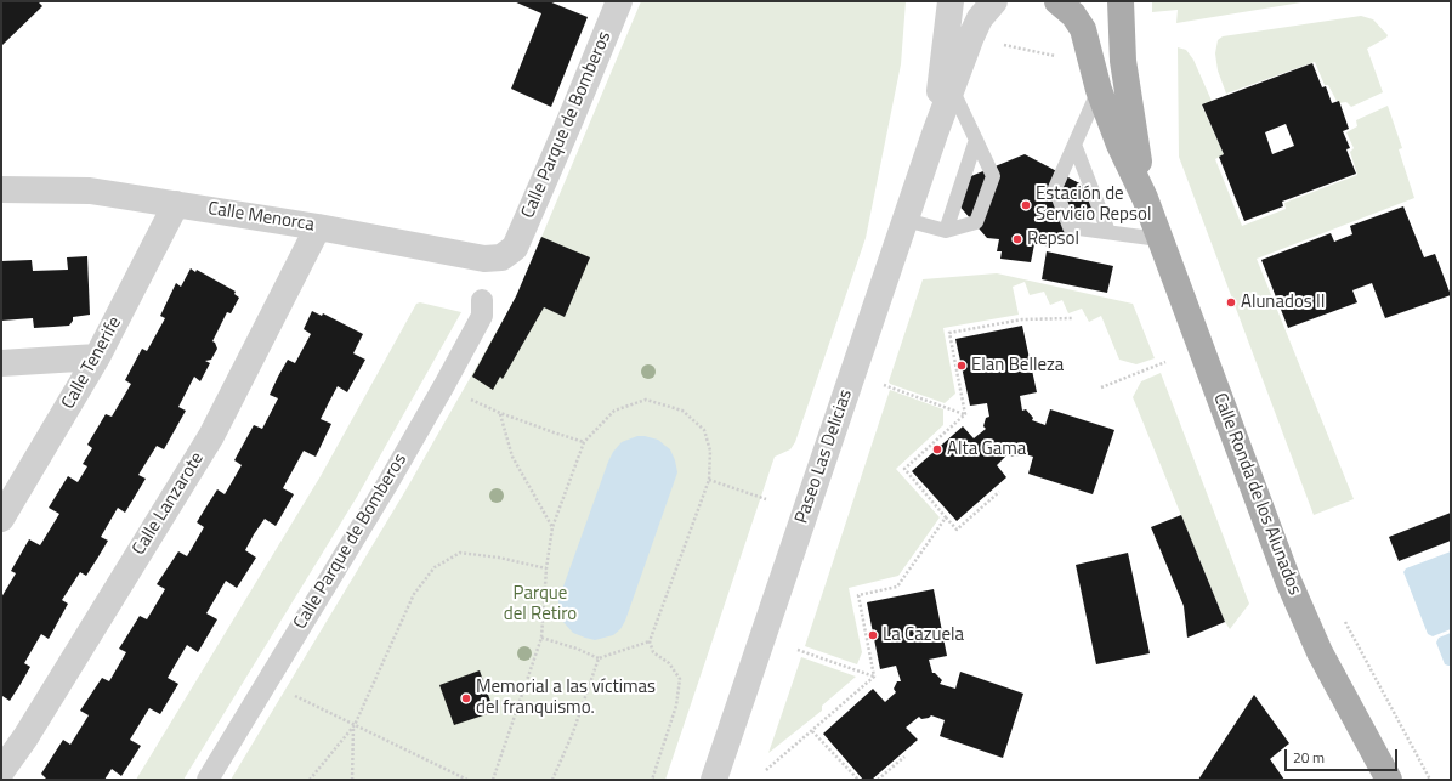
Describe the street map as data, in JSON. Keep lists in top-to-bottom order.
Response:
{
  "streets": {
    "main road": ["Calle Ronda de los Alunados"],
    "street": [
      "Calle Parque de Bomberos",
      "Calle Menorca",
      "Calle Tenerife",
      "Paseo Las Delicias",
      "Calle Lanzarote"
    ]
  },
  "crossings": [
    ["Calle Parque de Bomberos", "Calle Menorca"],
    ["Calle Menorca", "Calle Tenerife"],
    ["Calle Menorca", "Calle Lanzarote"]
  ],
  "parks": ["Parque del Retiro"],
  "places": [
    "Estación de Servicio Repsol",
    "Repsol",
    "Alunados II",
    "Elan Belleza",
    "Alta Gama",
    "La Cazuela",
    "Memorial a las víctimas del franquismo."
  ],
  "scale_bar": "20 m"
}
